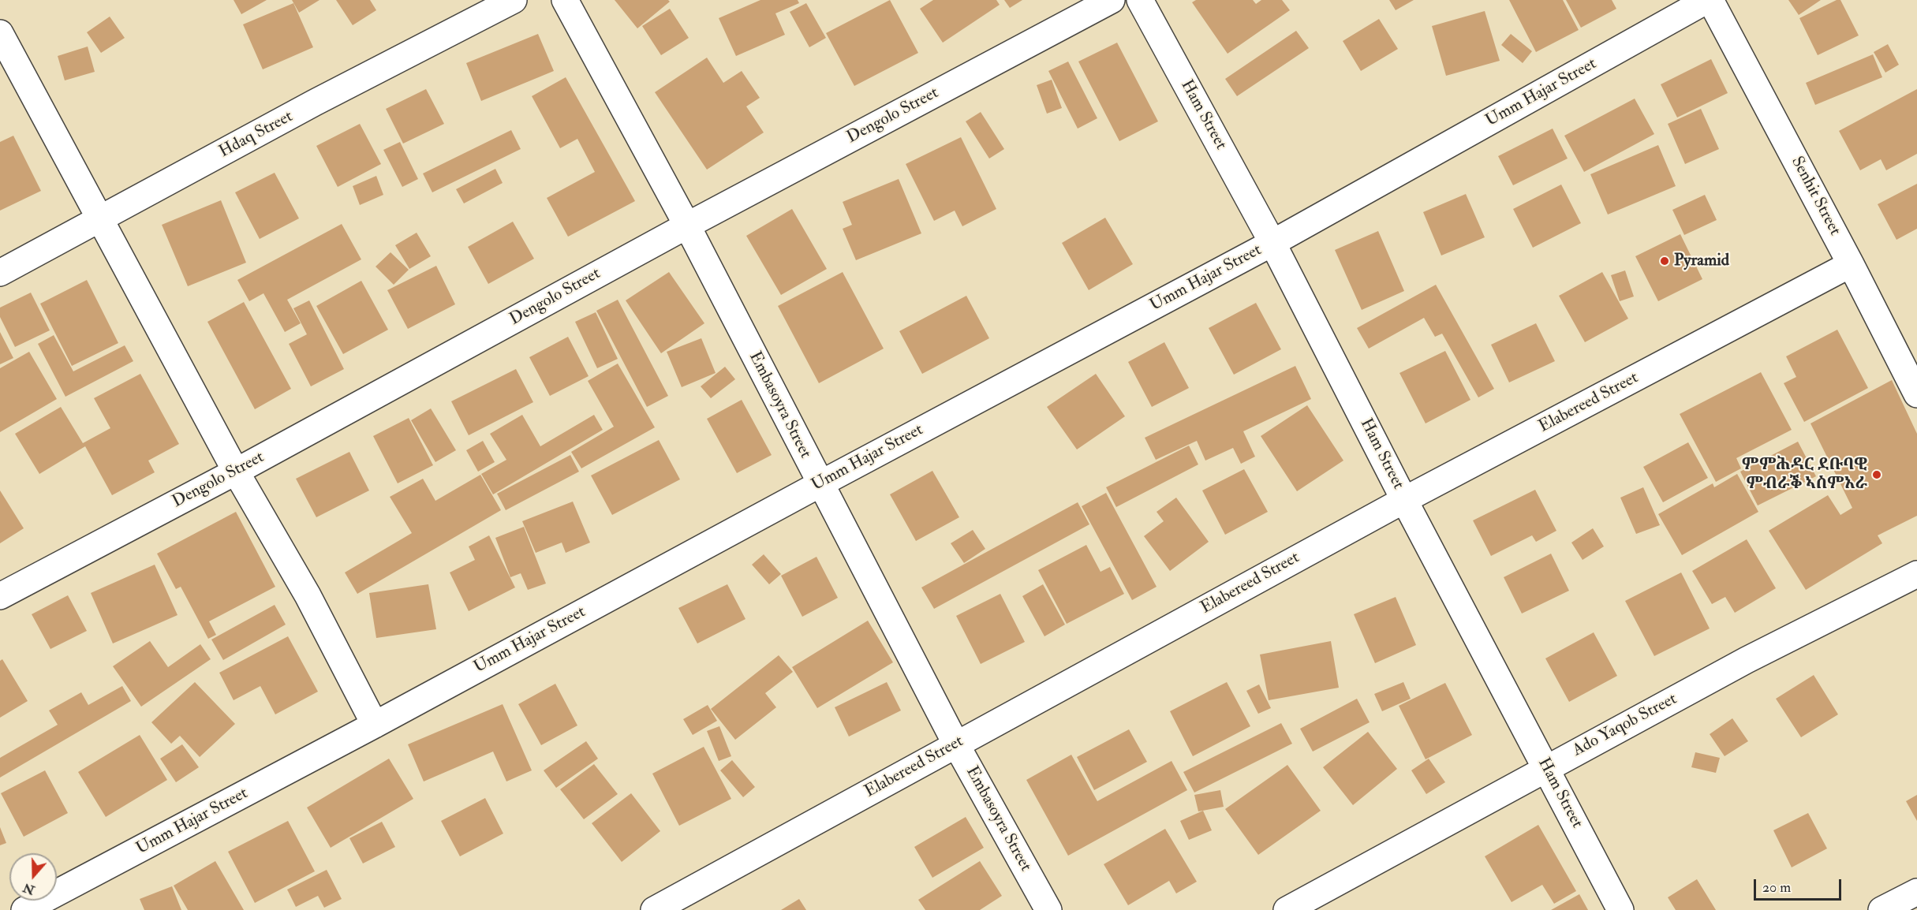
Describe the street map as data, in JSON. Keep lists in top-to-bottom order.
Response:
{
  "streets": {
    "street": [
      "Umm Hajar Street",
      "Ham Street",
      "Dengolo Street",
      "Hdaq Street",
      "Senhit Street",
      "Elabereed Street",
      "Embasoyra Street",
      "Ado Yaqob Street"
    ]
  },
  "crossings": [
    ["Umm Hajar Street", "Ham Street"],
    ["Umm Hajar Street", "Senhit Street"],
    ["Umm Hajar Street", "Embasoyra Street"],
    ["Ham Street", "Elabereed Street"],
    ["Ham Street", "Ado Yaqob Street"],
    ["Dengolo Street", "Embasoyra Street"],
    ["Senhit Street", "Elabereed Street"],
    ["Elabereed Street", "Embasoyra Street"]
  ],
  "places": ["Pyramid", "ምምሕዳር ደቡባዊ ምብራቕ ኣስምአራ"],
  "scale_bar": "20 m",
  "north": "bottom"
}
